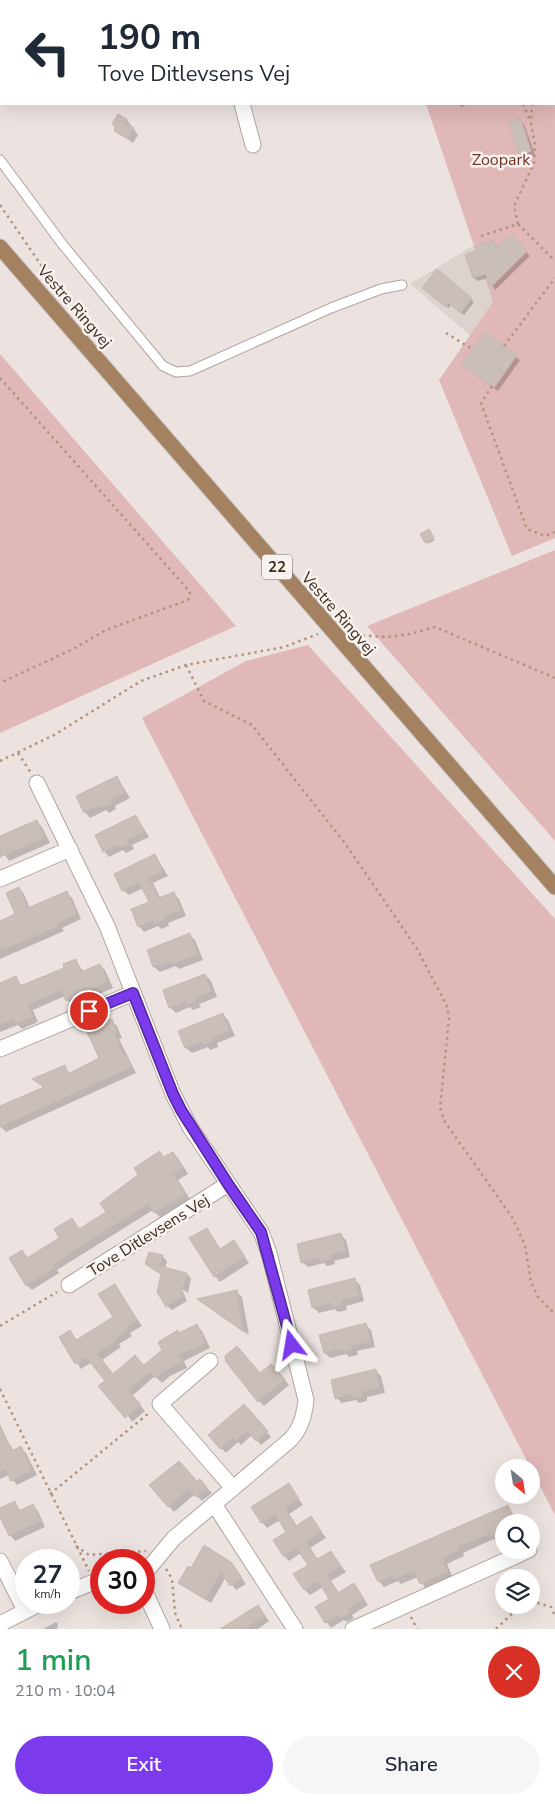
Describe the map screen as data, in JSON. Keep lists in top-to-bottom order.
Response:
{
  "streets": {
    "main road": ["Vestre Ringvej", "22"],
    "street": ["Tove Ditlevsens Vej"]
  },
  "parks": ["Zoopark"],
  "north": "bottom right",
  "page": {
    "turn": ["190 m", "Tove Ditlevsens Vej"],
    "speed": "27 km/h",
    "limit": "30",
    "heading": ["1 min", "210 m · 10:04"],
    "buttons": ["Exit", "Share"]
  }
}
